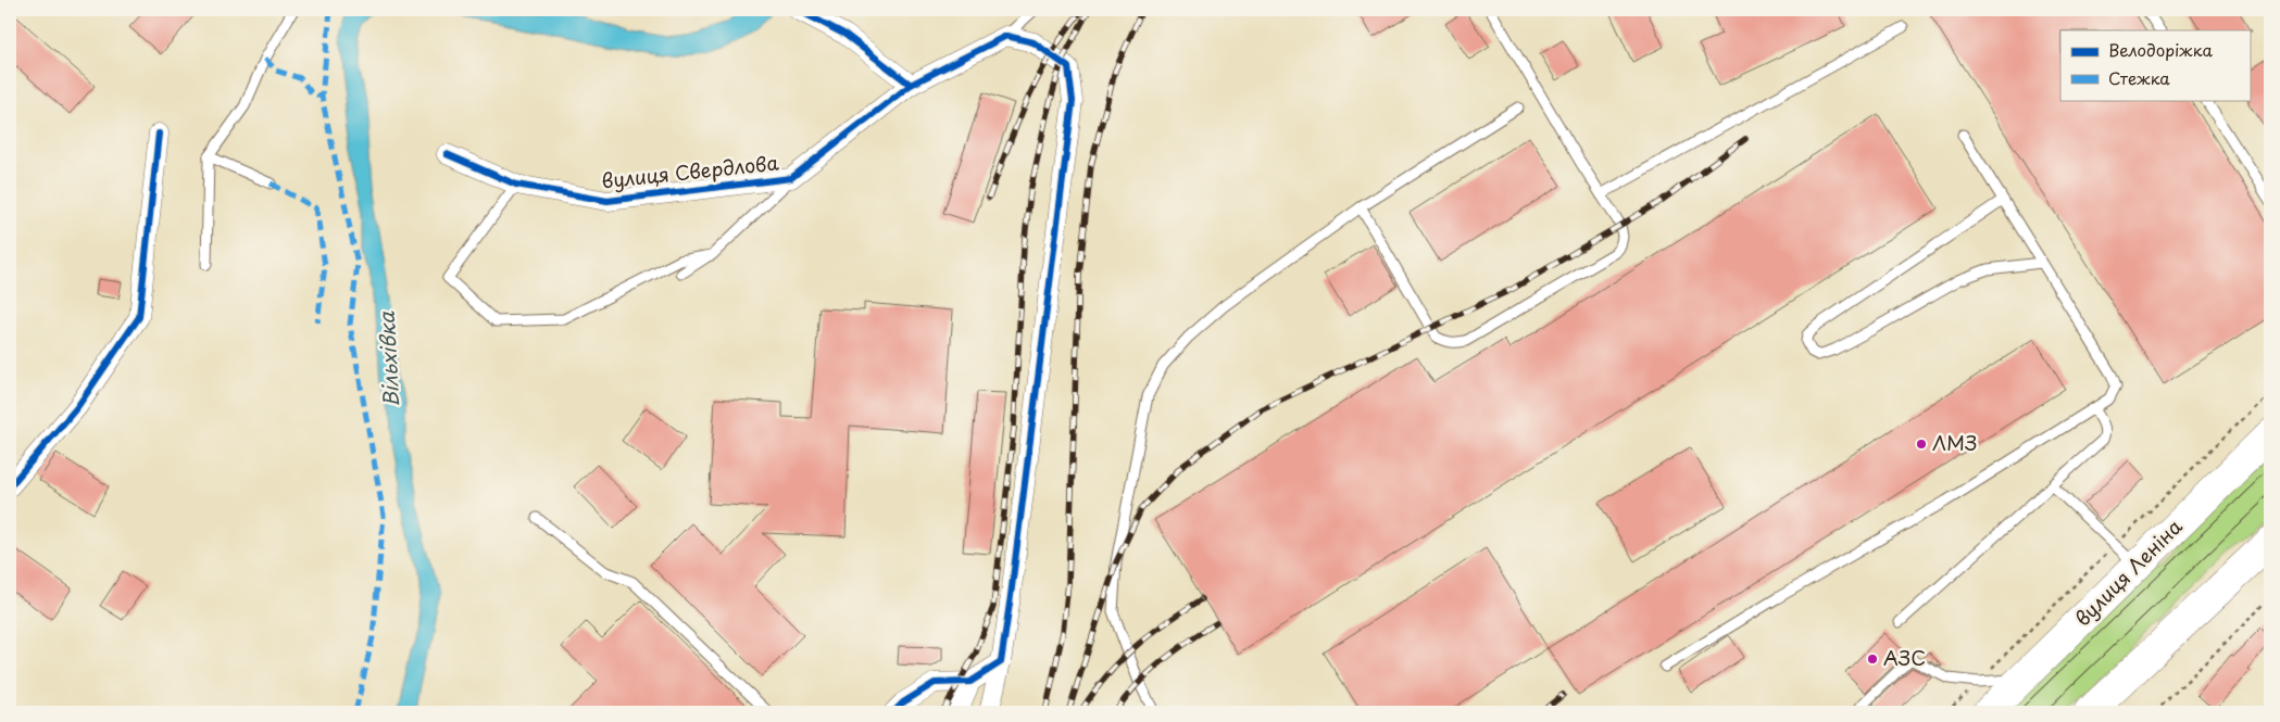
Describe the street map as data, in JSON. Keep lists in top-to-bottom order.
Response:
{
  "streets": {
    "main road": ["вулиця Леніна"],
    "street": ["вулиця Свердлова"]
  },
  "water": ["Вільхівка"],
  "places": ["ЛМЗ", "АЗС"],
  "legend": ["Велодоріжка", "Стежка"]
}
